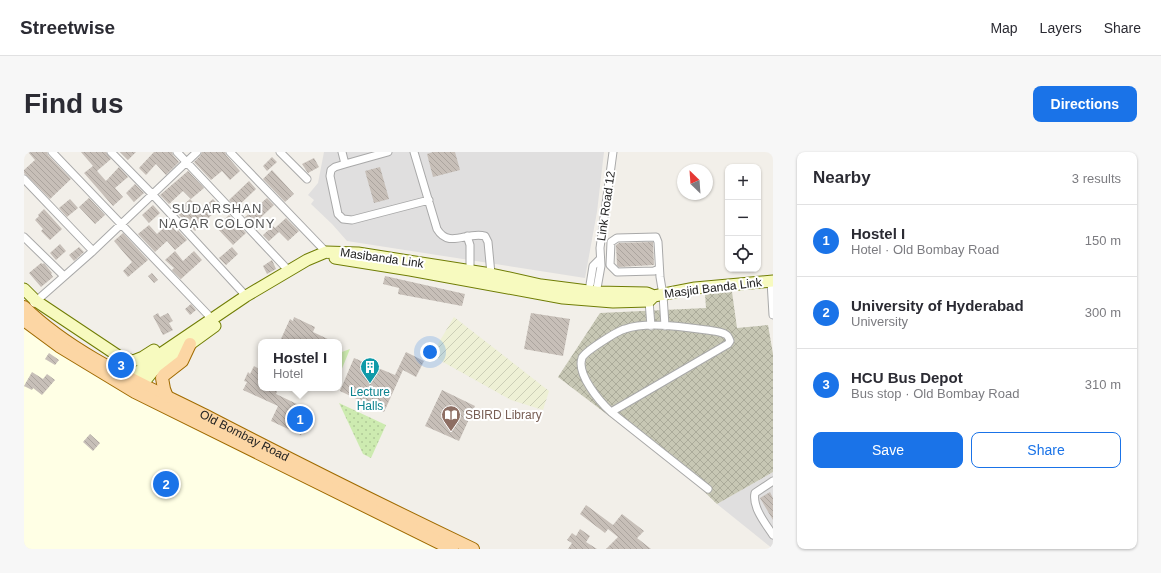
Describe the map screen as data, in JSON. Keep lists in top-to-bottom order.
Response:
{
  "streets": {
    "main road": ["Masibanda Link", "Masjid Banda Link", "Old Bombay Road"],
    "street": ["Link Road 12"]
  },
  "crossings": [
    ["Link Road 12", "Masibanda Link"],
    ["Masibanda Link", "Masjid Banda Link"]
  ],
  "districts": ["SUDARSHAN NAGAR COLONY"],
  "places": {
    "building": ["Lecture Halls"],
    "library": ["SBIRD Library"]
  },
  "north": "top left",
  "page": {
    "header": "Streetwise",
    "nav": ["Map", "Layers", "Share"],
    "buttons": [
      "Directions",
      ["Save", "Share"]
    ],
    "title": "Find us",
    "heading": ["Nearby", "3 results"],
    "map_buttons": ["+", "−"],
    "list": [
      {
        "mark": "1",
        "name": "Hostel I",
        "note": "Hotel · Old Bombay Road",
        "value": "150 m"
      },
      {
        "mark": "2",
        "name": "University of Hyderabad",
        "note": "University",
        "value": "300 m"
      },
      {
        "mark": "3",
        "name": "HCU Bus Depot",
        "note": "Bus stop · Old Bombay Road",
        "value": "310 m"
      }
    ],
    "popup": ["Hostel I", "Hotel"],
    "pins": ["3", "1", "2"]
  }
}
